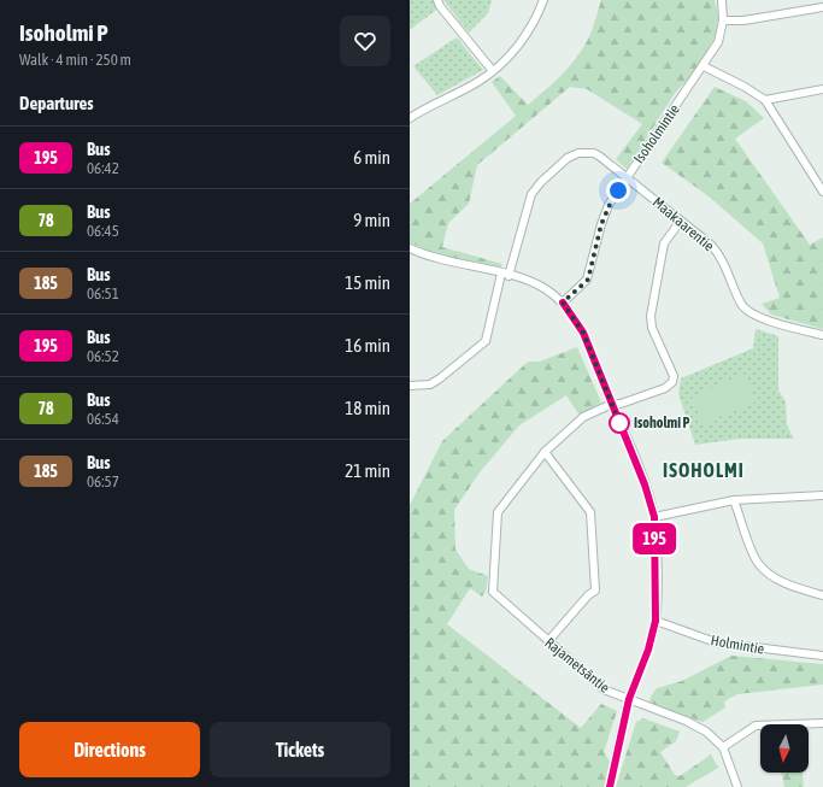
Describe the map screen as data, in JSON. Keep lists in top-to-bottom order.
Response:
{
  "streets": {
    "street": [
      "Isoholmintie",
      "Maakaarentie",
      "Holmintie",
      "Rajametsäntie"
    ]
  },
  "crossings": [
    ["Isoholmintie", "Maakaarentie"]
  ],
  "districts": ["ISOHOLMI"],
  "places": ["Isoholmi P"],
  "lines": ["bus line 195"],
  "north": "bottom",
  "page": {
    "heading": [
      ["Isoholmi P", "Walk · 4 min · 250 m"],
      "Departures"
    ],
    "on_map": "195",
    "list": [
      {
        "mark": "195",
        "name": "Bus",
        "note": "06:42",
        "value": "6 min"
      },
      {
        "mark": "78",
        "name": "Bus",
        "note": "06:45",
        "value": "9 min"
      },
      {
        "mark": "185",
        "name": "Bus",
        "note": "06:51",
        "value": "15 min"
      },
      {
        "mark": "195",
        "name": "Bus",
        "note": "06:52",
        "value": "16 min"
      },
      {
        "mark": "78",
        "name": "Bus",
        "note": "06:54",
        "value": "18 min"
      },
      {
        "mark": "185",
        "name": "Bus",
        "note": "06:57",
        "value": "21 min"
      }
    ],
    "buttons": ["Directions", "Tickets"]
  }
}
